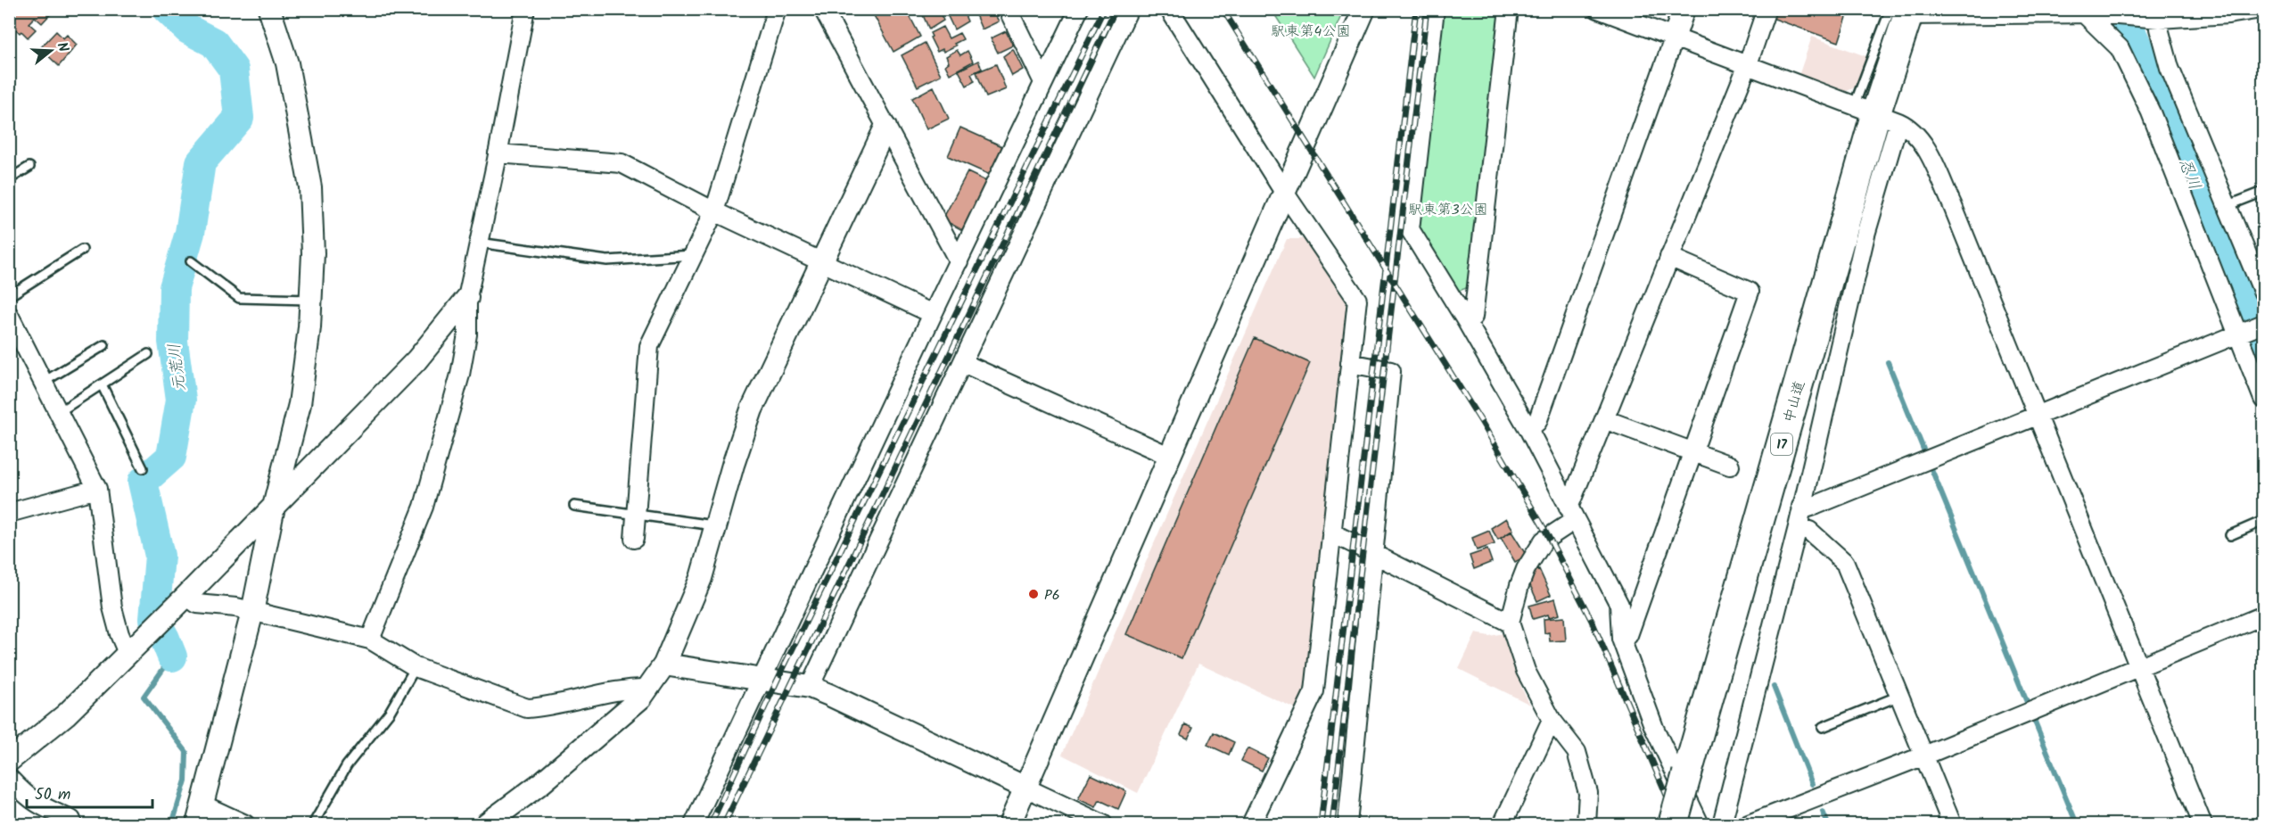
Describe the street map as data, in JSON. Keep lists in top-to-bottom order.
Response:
{
  "streets": {
    "highway": ["中山道", "17"]
  },
  "water": ["忍川", "元荒川"],
  "parks": ["駅東第4公園", "駅東第3公園"],
  "places": ["P6"],
  "scale_bar": "50 m",
  "north": "right"
}
